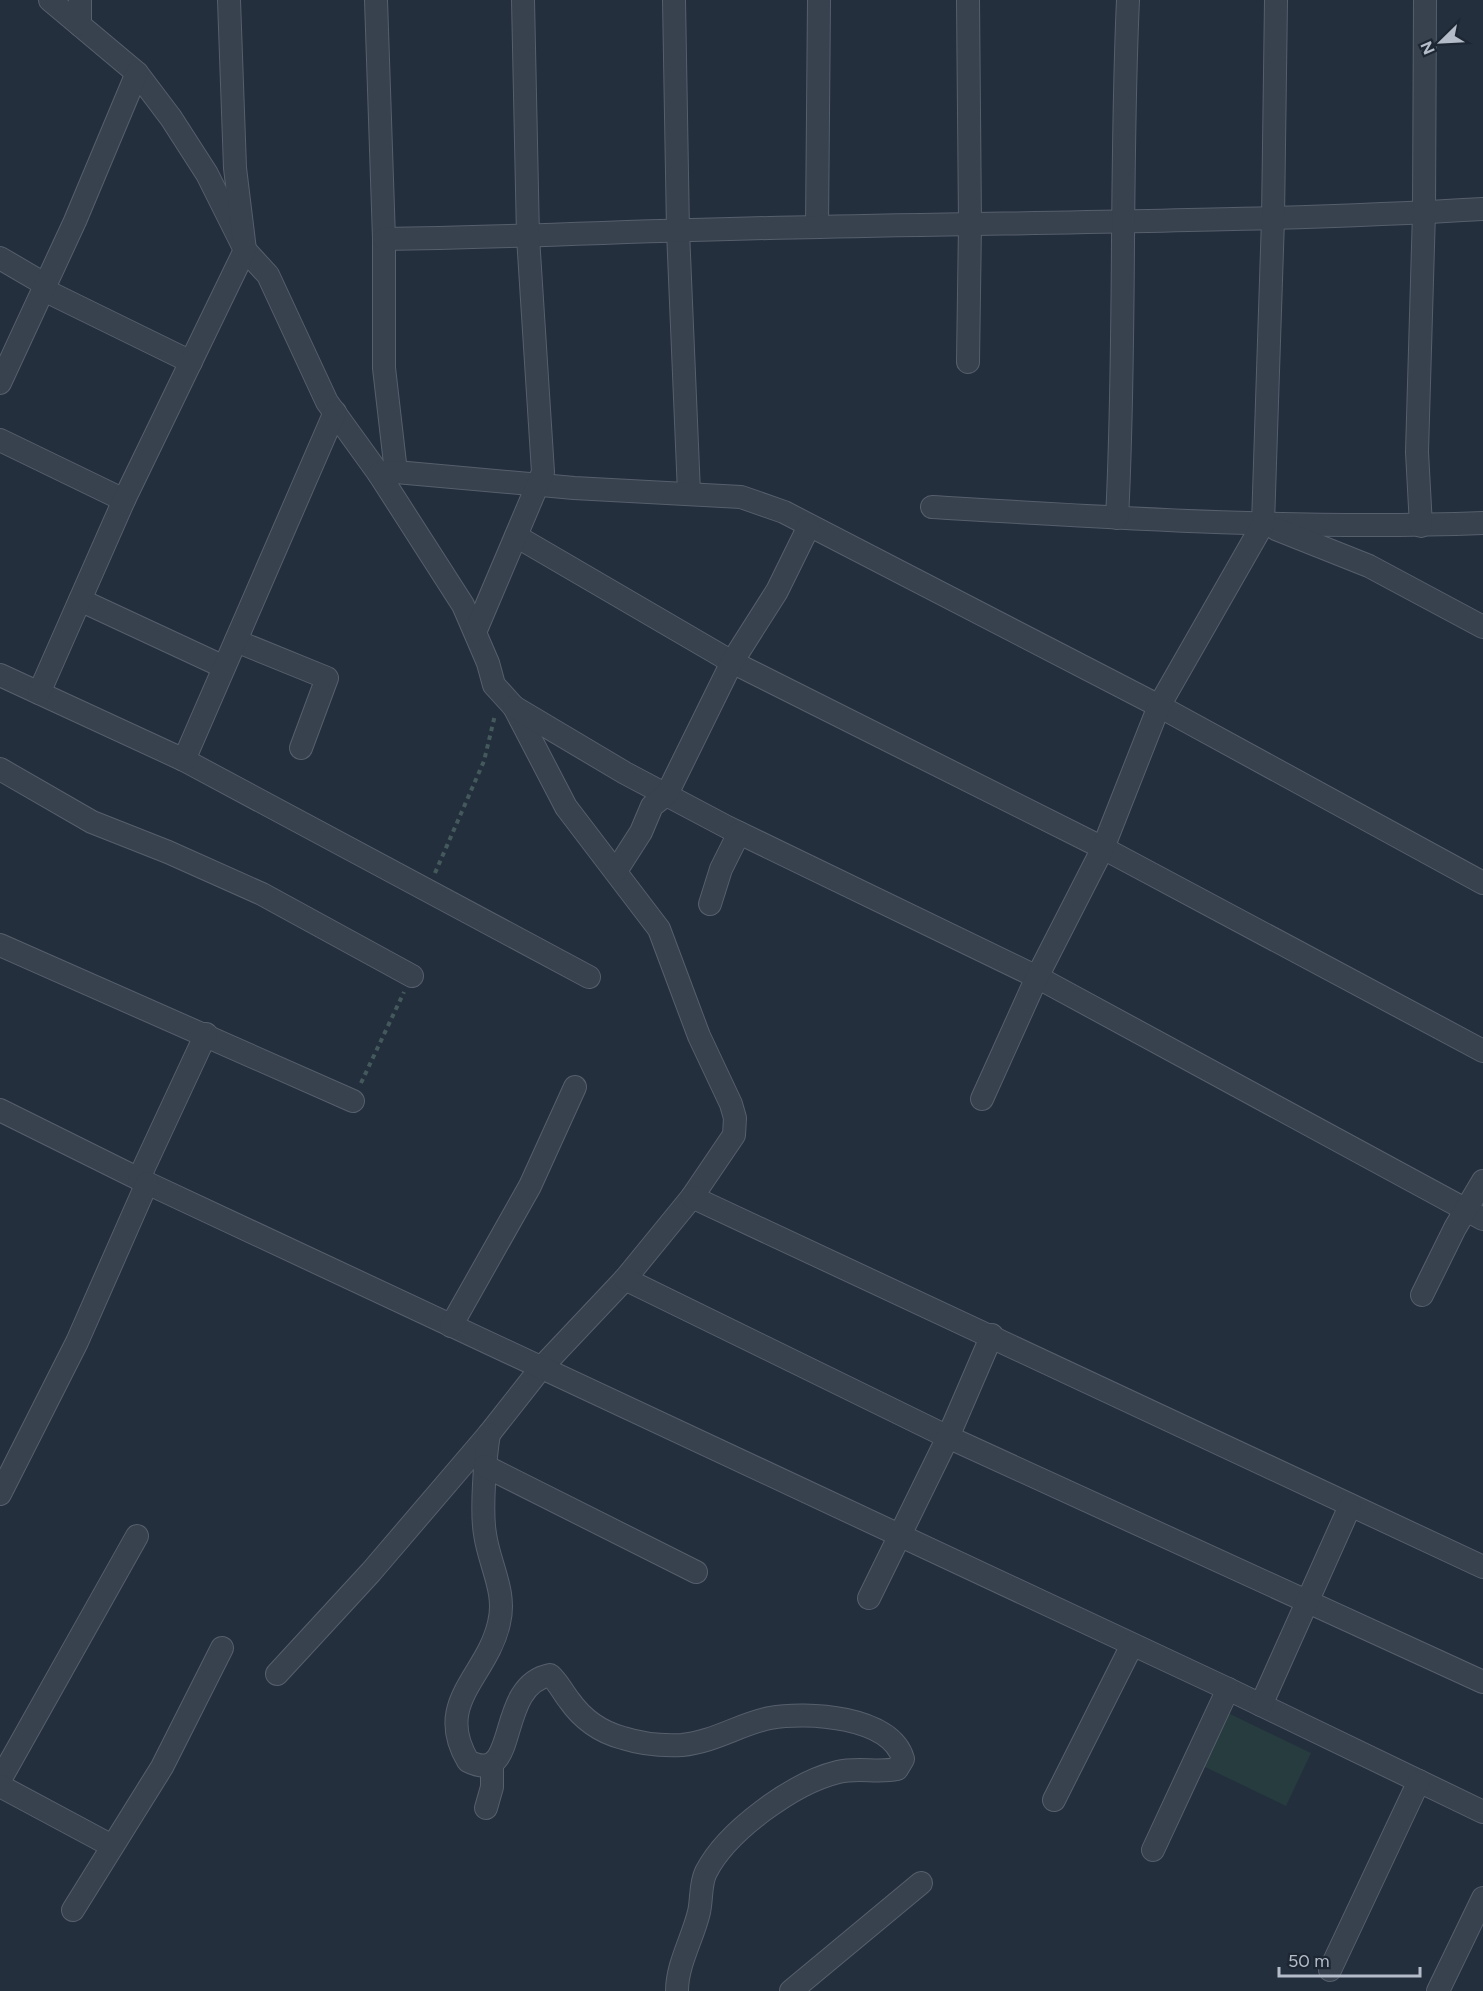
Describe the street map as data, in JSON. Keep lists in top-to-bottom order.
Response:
{
  "scale_bar": "50 m",
  "north": "bottom left"
}
